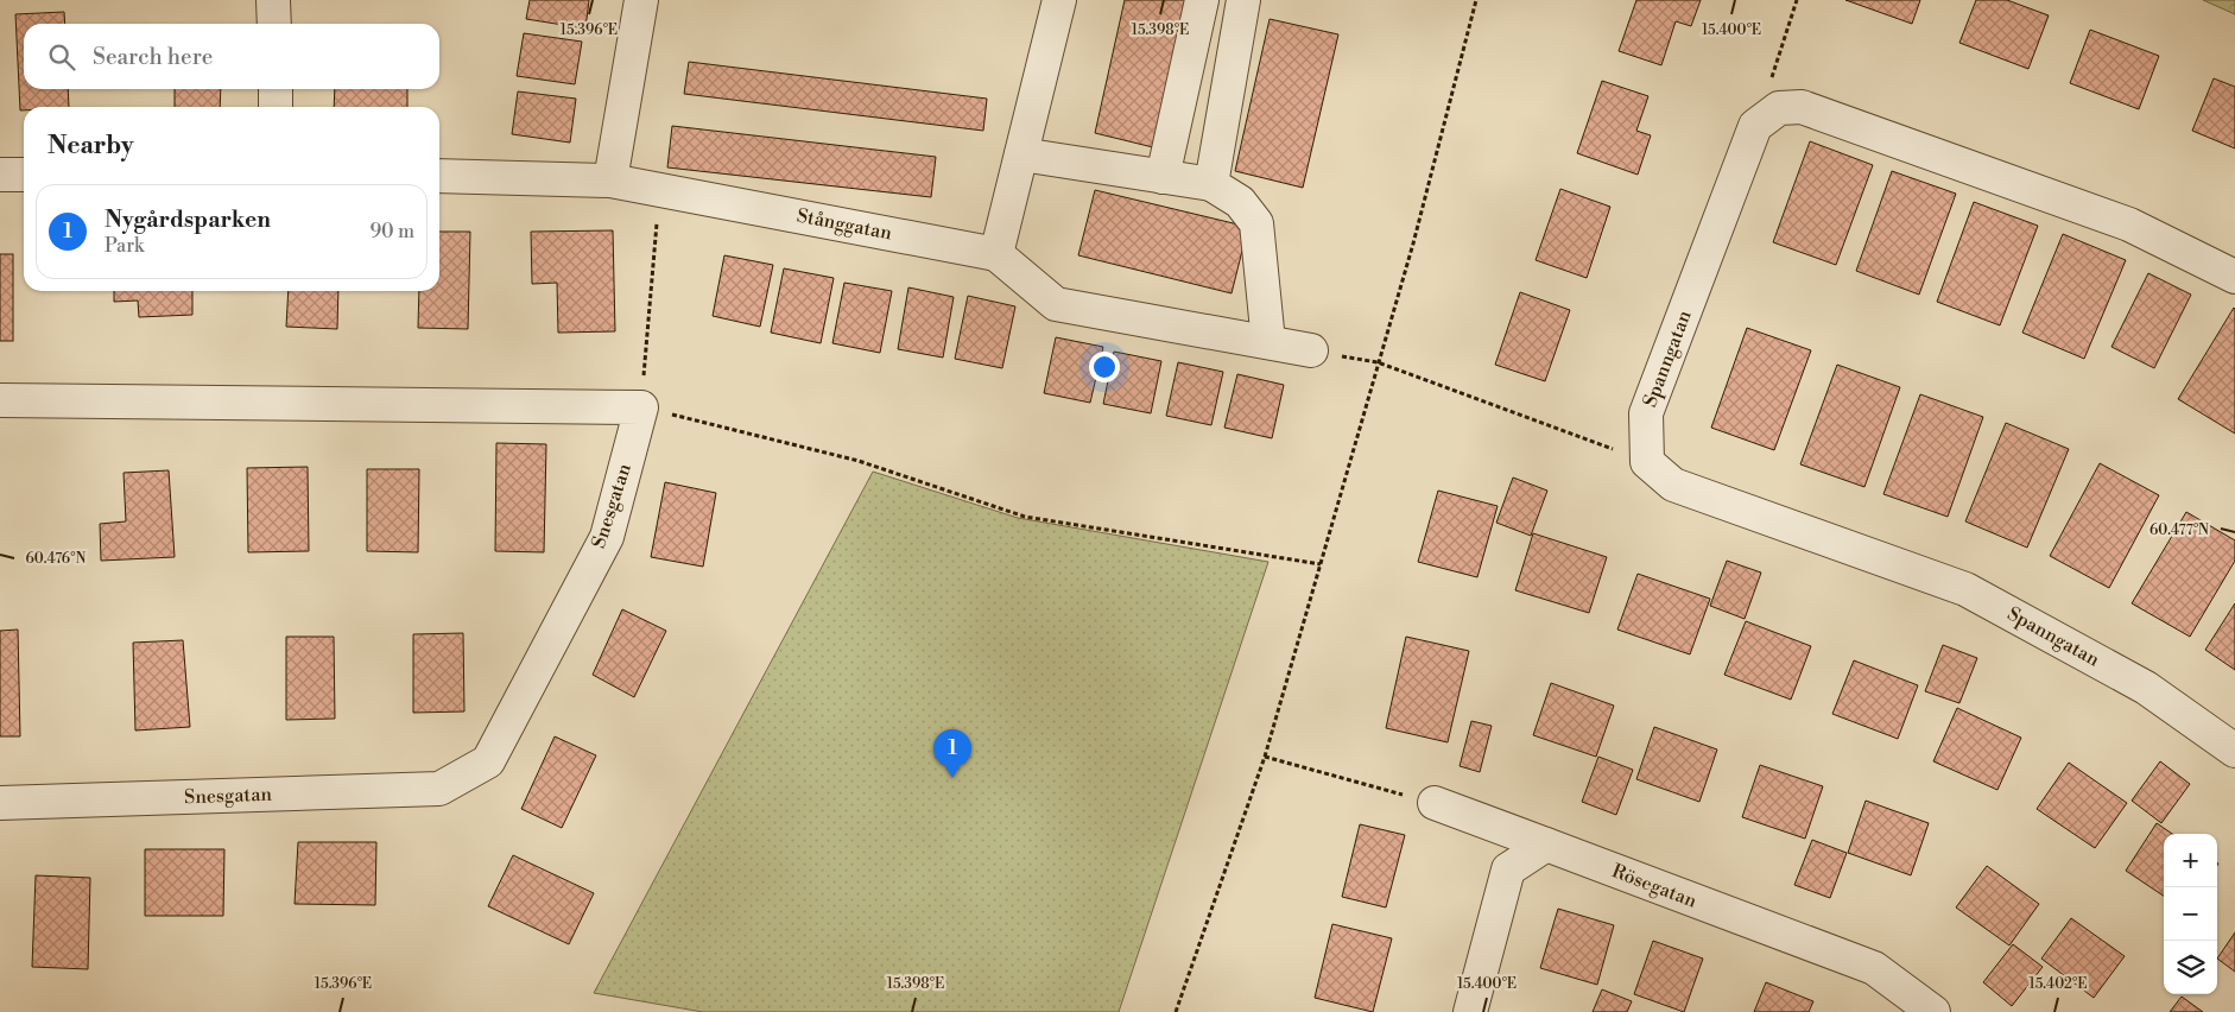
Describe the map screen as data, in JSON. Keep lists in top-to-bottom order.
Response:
{
  "streets": {
    "street": [
      "Stånggatan",
      "Spanngatan",
      "Snesgatan",
      "Rösegatan"
    ]
  },
  "page": {
    "search": "Search here",
    "heading": "Nearby",
    "list": [
      {
        "mark": "1",
        "name": "Nygårdsparken",
        "note": "Park",
        "value": "90 m"
      }
    ],
    "pins": "1",
    "map_buttons": ["+", "−"]
  },
  "coordinates": [
    "15.396°E",
    "15.398°E",
    "15.400°E",
    "60.477°N",
    "60.476°N",
    "15.402°E"
  ]
}
